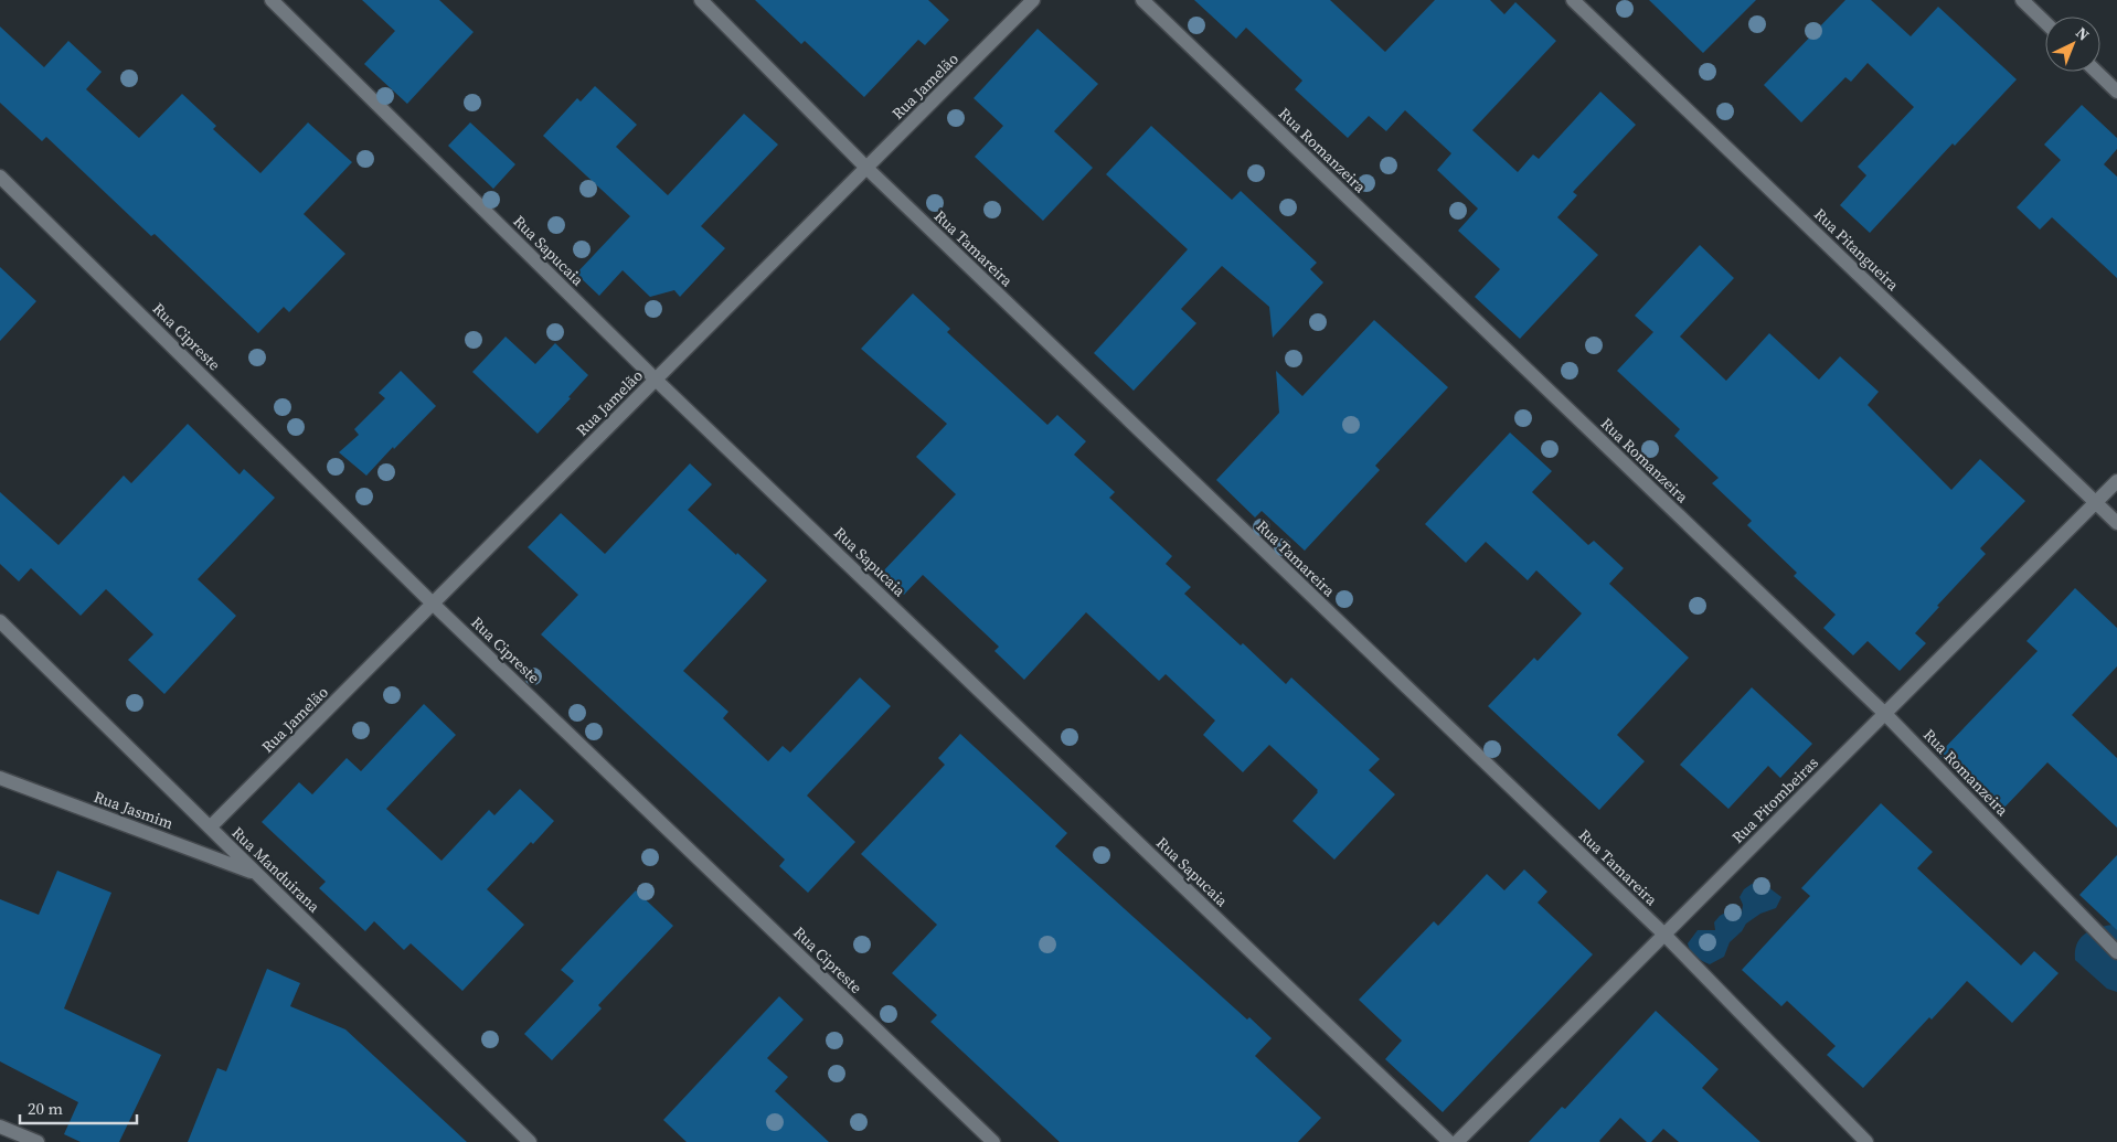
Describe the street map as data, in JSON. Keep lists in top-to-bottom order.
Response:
{
  "streets": {
    "street": [
      "Rua Jamelão",
      "Rua Romanzeira",
      "Rua Tamareira",
      "Rua Pitangueira",
      "Rua Sapucaia",
      "Rua Cipreste",
      "Rua Pitombeiras",
      "Rua Jasmim",
      "Rua Manduirana"
    ]
  },
  "crossings": [
    ["Rua Jamelão", "Rua Tamareira"],
    ["Rua Jamelão", "Rua Sapucaia"],
    ["Rua Jamelão", "Rua Cipreste"],
    ["Rua Jamelão", "Rua Manduirana"],
    ["Rua Romanzeira", "Rua Pitombeiras"],
    ["Rua Tamareira", "Rua Pitombeiras"],
    ["Rua Pitangueira", "Rua Pitombeiras"],
    ["Rua Jasmim", "Rua Manduirana"]
  ],
  "scale_bar": "20 m",
  "north": "top right"
}
